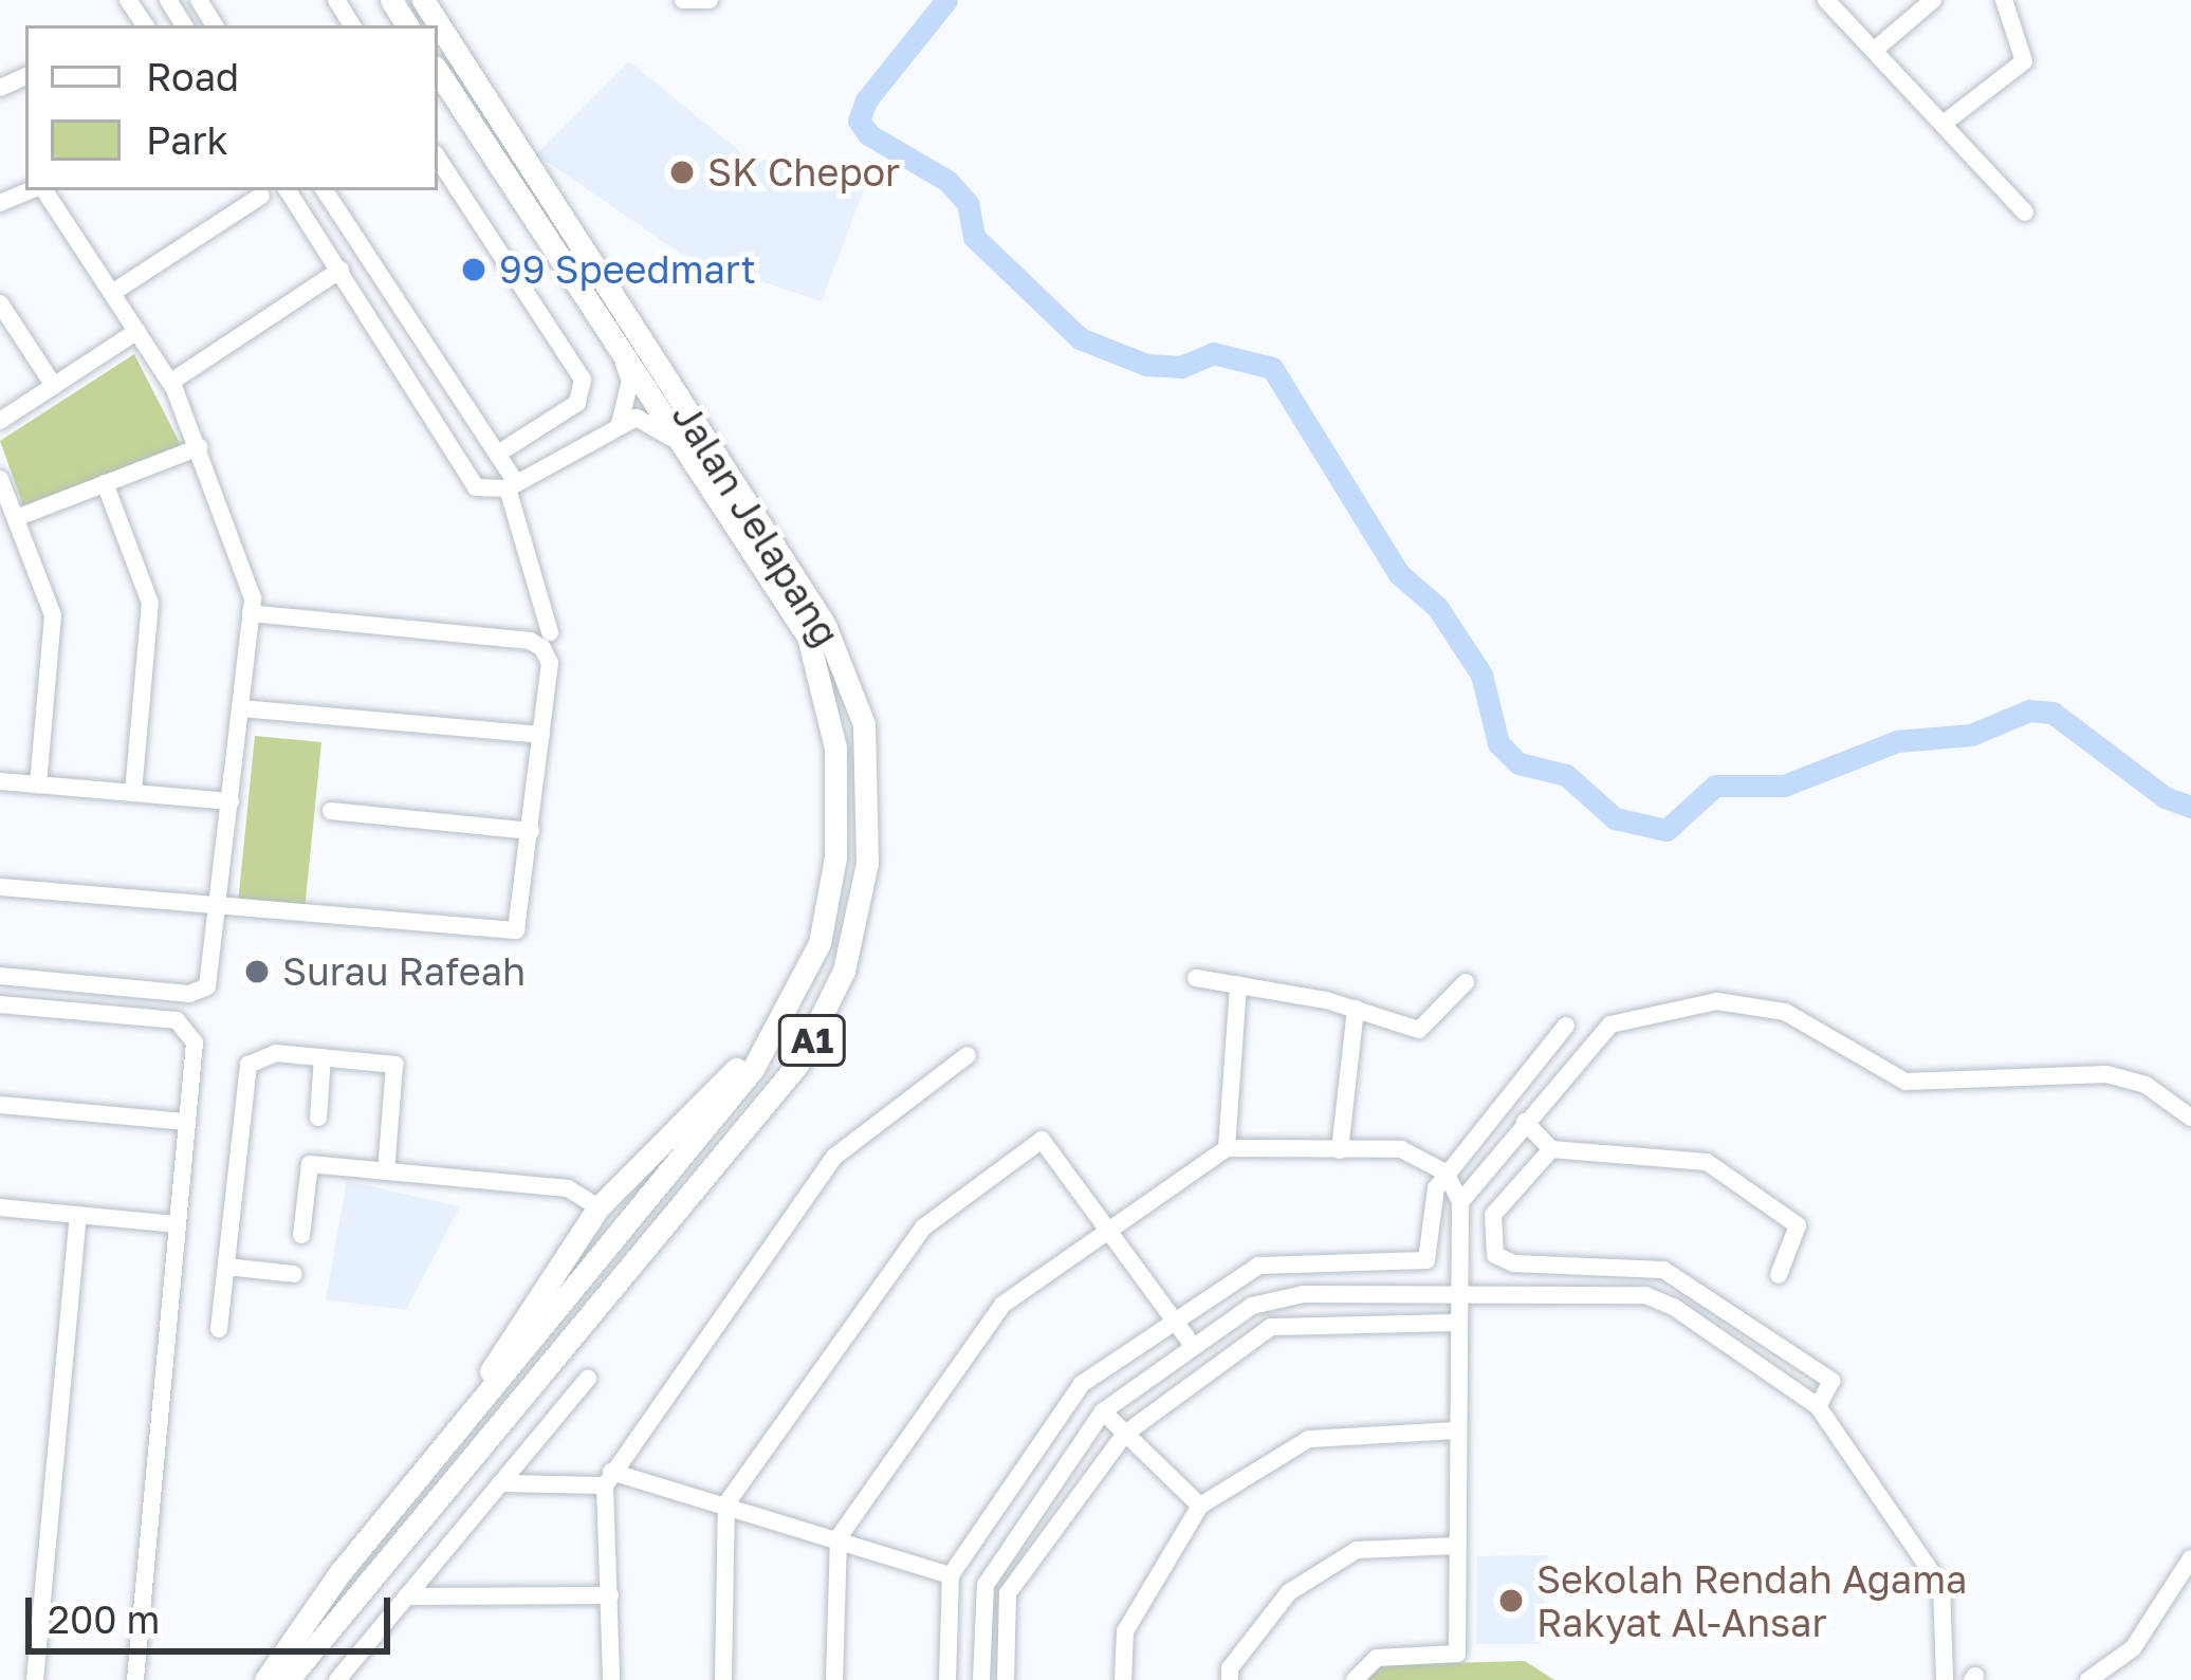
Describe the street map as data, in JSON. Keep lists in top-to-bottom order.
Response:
{
  "streets": {
    "main road": ["Jalan Jelapang", "A1"]
  },
  "places": [
    "SK Chepor",
    "99 Speedmart",
    "Surau Rafeah",
    "Sekolah Rendah Agama Rakyat Al-Ansar"
  ],
  "legend": ["Road", "Park"],
  "scale_bar": "200 m"
}
